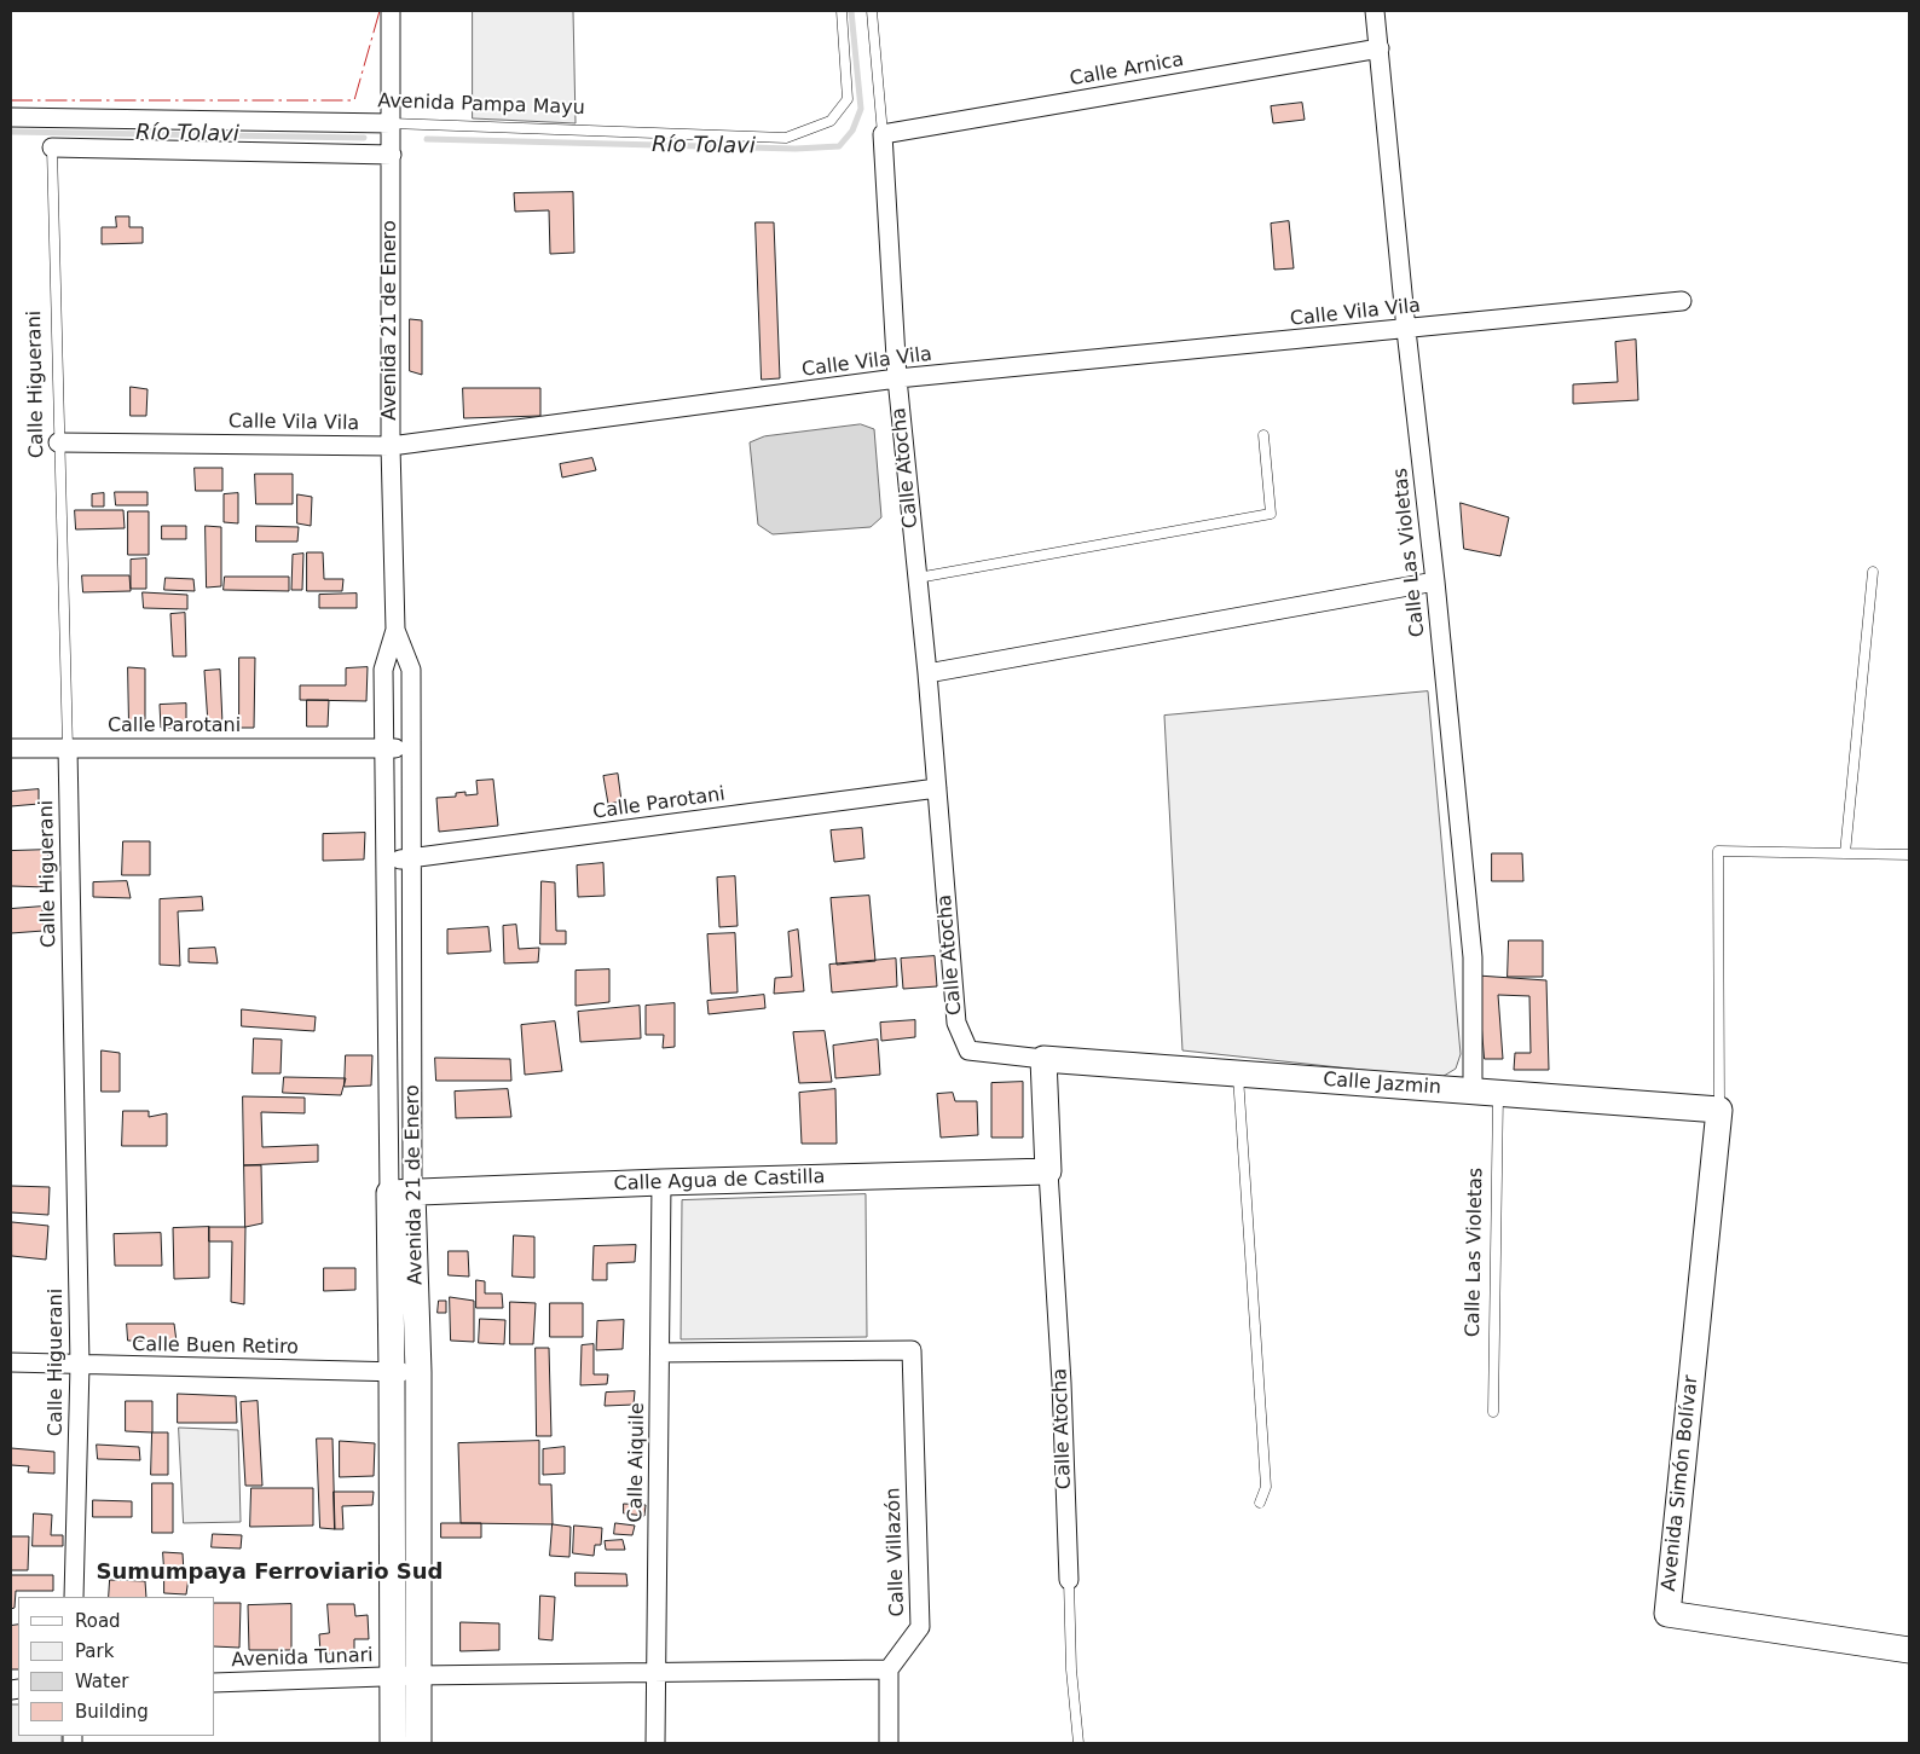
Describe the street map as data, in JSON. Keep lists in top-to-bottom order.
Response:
{
  "streets": {
    "street": [
      "Calle Arnica",
      "Avenida Pampa Mayu",
      "Calle Vila Vila",
      "Avenida 21 de Enero",
      "Calle Higuerani",
      "Calle Atocha",
      "Calle Las Violetas",
      "Calle Parotani",
      "Calle Jazmin",
      "Calle Agua de Castilla",
      "Calle Buen Retiro",
      "Calle Aiquile",
      "Avenida Simón Bolívar",
      "Calle Villazón",
      "Avenida Tunari"
    ]
  },
  "crossings": [
    ["Calle Arnica", "Calle Atocha"],
    ["Calle Arnica", "Calle Las Violetas"],
    ["Avenida Pampa Mayu", "Avenida 21 de Enero"],
    ["Calle Vila Vila", "Avenida 21 de Enero"],
    ["Calle Vila Vila", "Calle Higuerani"],
    ["Calle Vila Vila", "Calle Atocha"],
    ["Calle Vila Vila", "Calle Las Violetas"],
    ["Avenida 21 de Enero", "Calle Parotani"],
    ["Avenida 21 de Enero", "Calle Agua de Castilla"],
    ["Avenida 21 de Enero", "Calle Buen Retiro"],
    ["Avenida 21 de Enero", "Avenida Tunari"],
    ["Calle Higuerani", "Calle Parotani"],
    ["Calle Higuerani", "Calle Buen Retiro"],
    ["Calle Atocha", "Calle Parotani"],
    ["Calle Atocha", "Calle Jazmin"],
    ["Calle Atocha", "Calle Agua de Castilla"],
    ["Calle Las Violetas", "Calle Jazmin"],
    ["Calle Jazmin", "Avenida Simón Bolívar"],
    ["Calle Agua de Castilla", "Calle Aiquile"],
    ["Calle Aiquile", "Calle Villazón"],
    ["Calle Aiquile", "Avenida Tunari"],
    ["Calle Villazón", "Avenida Tunari"]
  ],
  "districts": ["Sumumpaya Ferroviario Sud"],
  "water": ["Río Tolavi"],
  "legend": [
    "Road",
    "Park",
    "Water",
    "Building"
  ]
}
